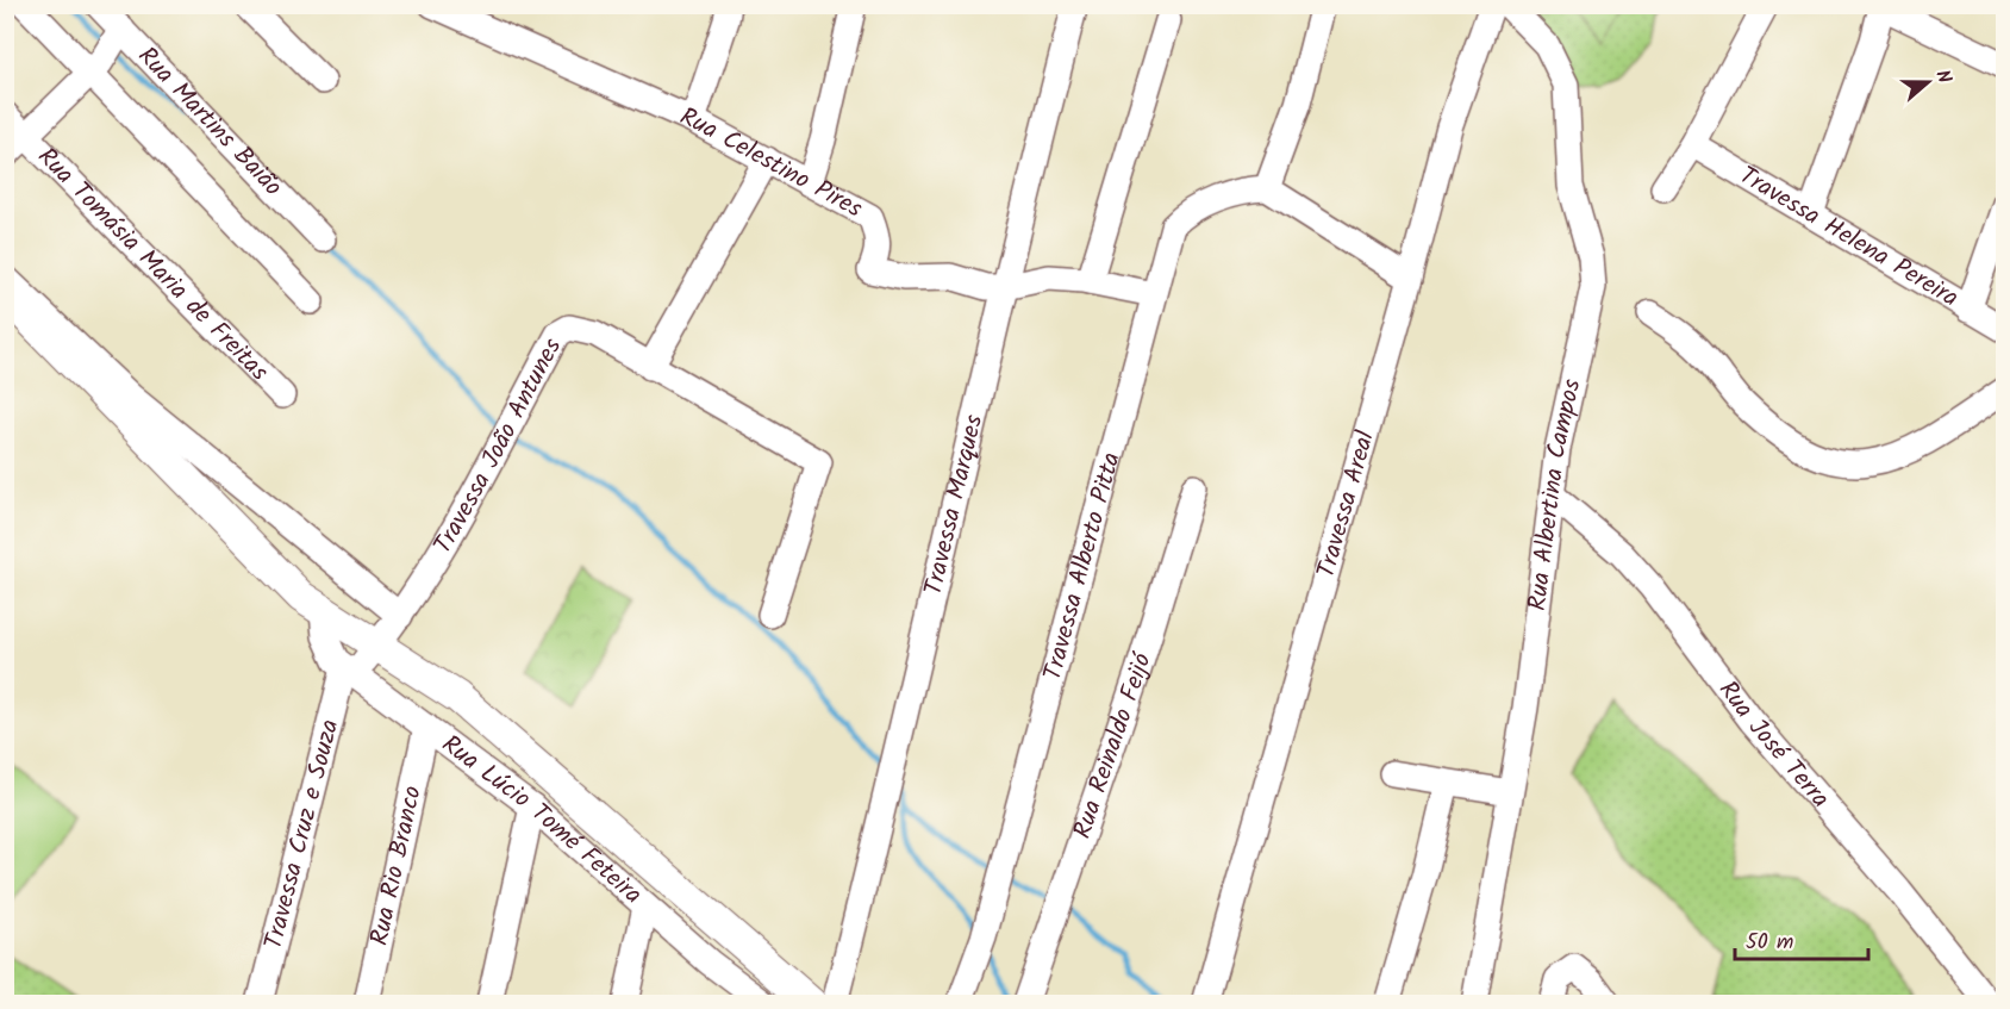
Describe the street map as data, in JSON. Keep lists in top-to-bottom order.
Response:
{
  "streets": {
    "main road": ["Rua Lúcio Tomé Feteira"],
    "street": [
      "Rua Martins Baião",
      "Rua Celestino Pires",
      "Travessa Helena Pereira",
      "Rua Tomásia Maria de Freitas",
      "Travessa João Antunes",
      "Rua Albertina Campos",
      "Travessa Marques",
      "Travessa Areal",
      "Travessa Alberto Pitta",
      "Rua José Terra",
      "Rua Reinaldo Feijó",
      "Travessa Cruz e Souza",
      "Rua Rio Branco"
    ]
  },
  "crossings": [
    ["Rua Martins Baião", "Rua Tomásia Maria de Freitas"],
    ["Rua Celestino Pires", "Travessa Marques"],
    ["Rua Celestino Pires", "Travessa Alberto Pitta"],
    ["Travessa João Antunes", "Rua Lúcio Tomé Feteira"],
    ["Travessa João Antunes", "Travessa Cruz e Souza"],
    ["Rua Albertina Campos", "Rua José Terra"],
    ["Rua Lúcio Tomé Feteira", "Travessa Cruz e Souza"],
    ["Rua Lúcio Tomé Feteira", "Rua Rio Branco"]
  ],
  "scale_bar": "50 m",
  "north": "right"
}
